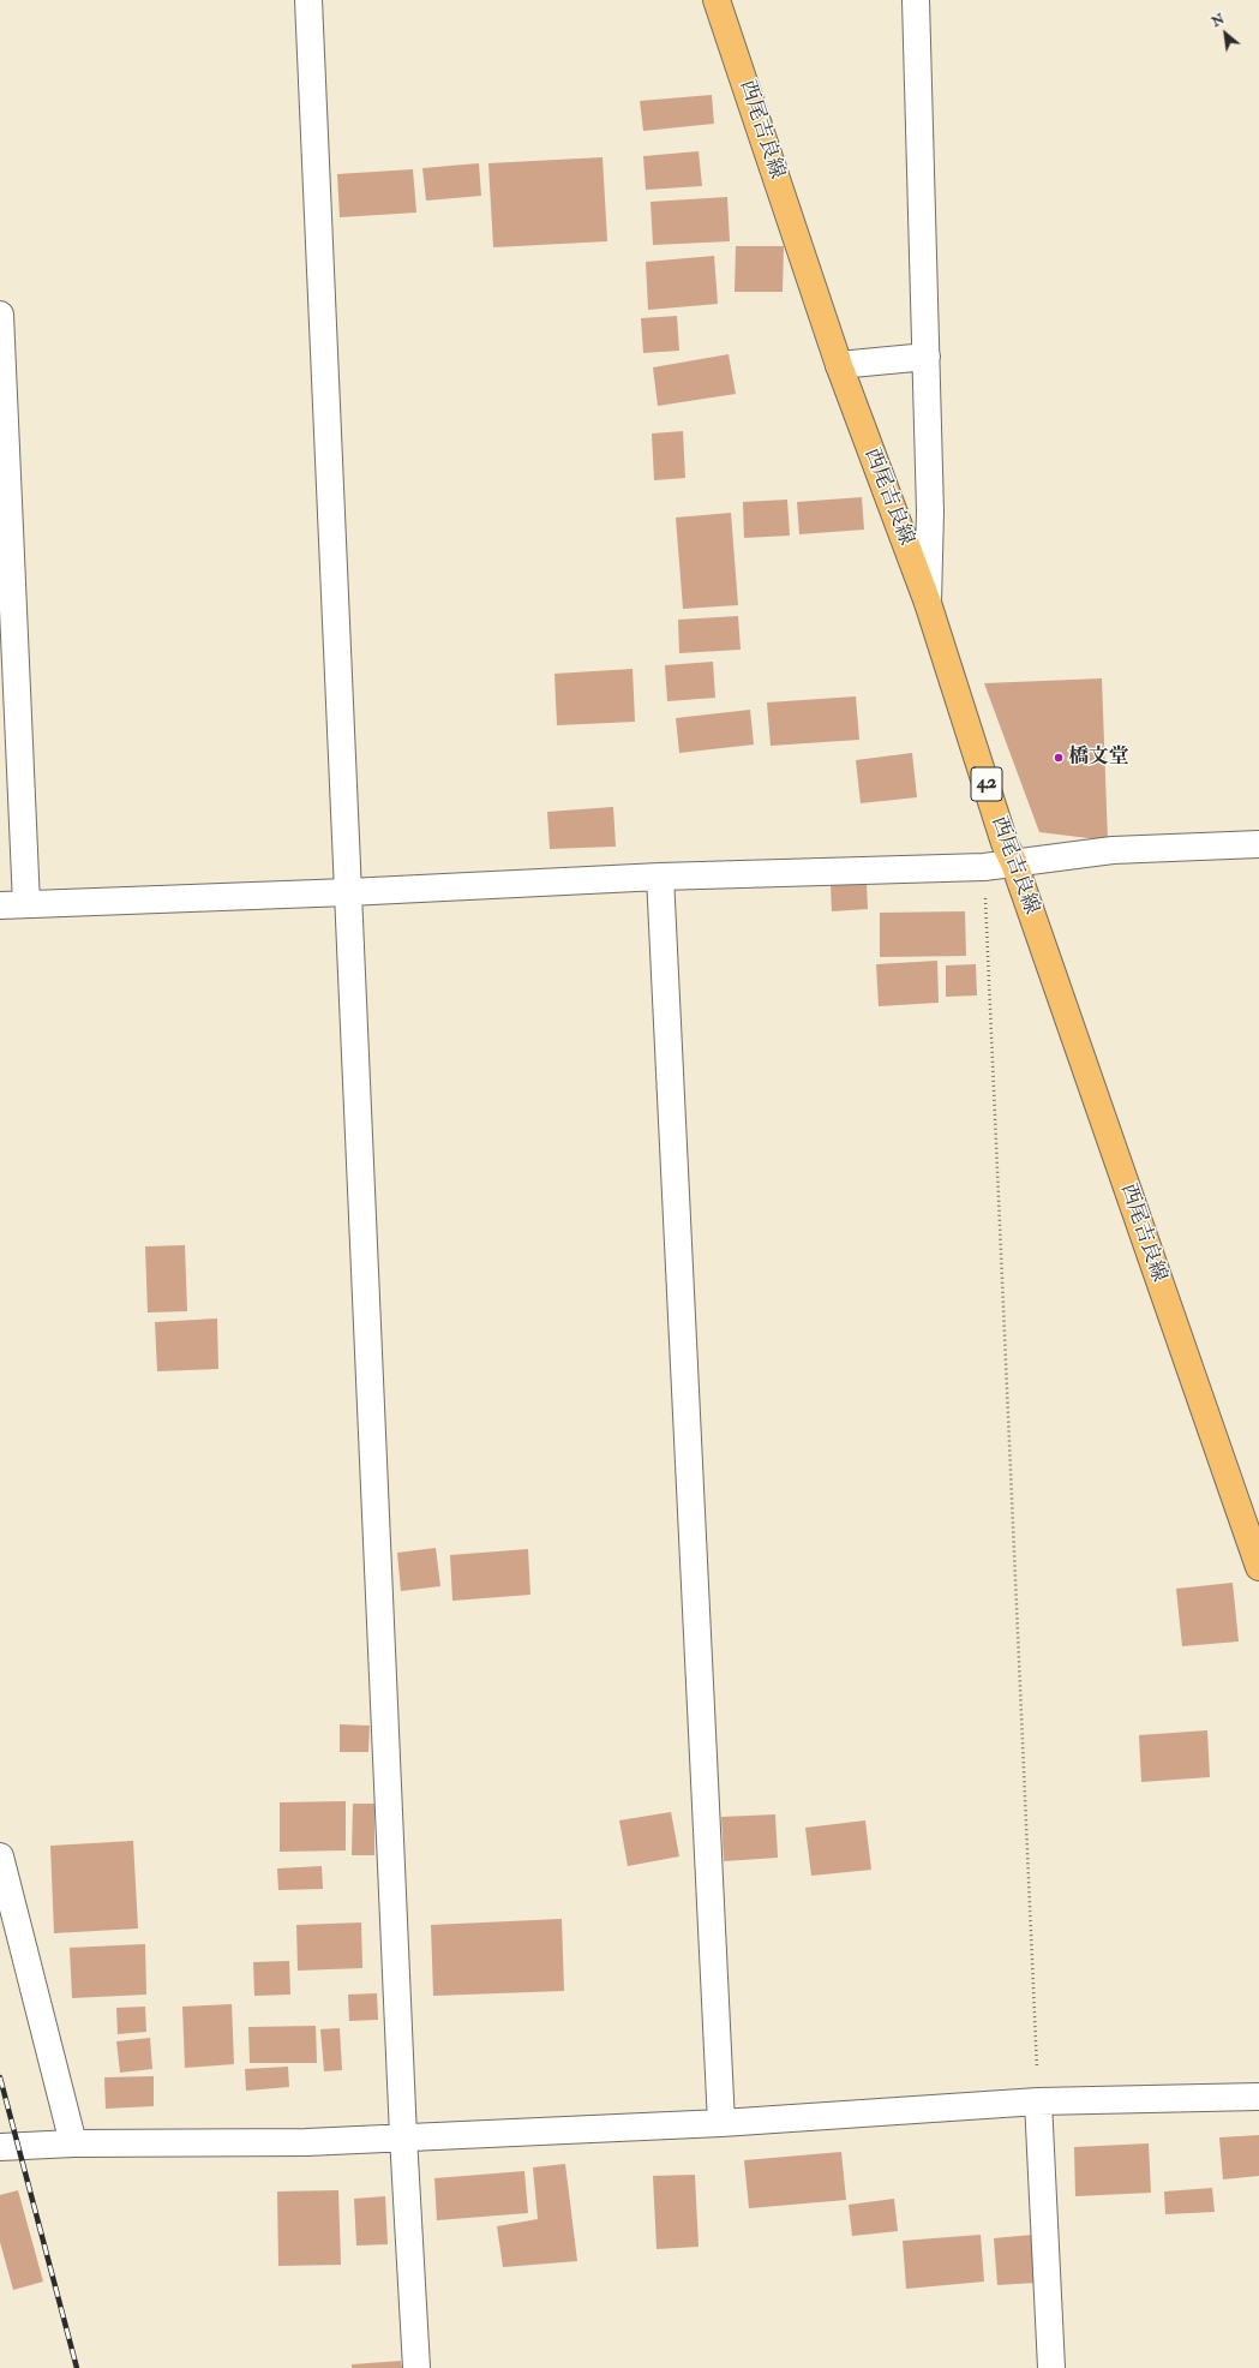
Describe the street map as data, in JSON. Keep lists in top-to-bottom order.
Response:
{
  "streets": {
    "main road": ["西尾吉良線", "42"]
  },
  "places": ["橋文堂"],
  "north": "top left"
}
